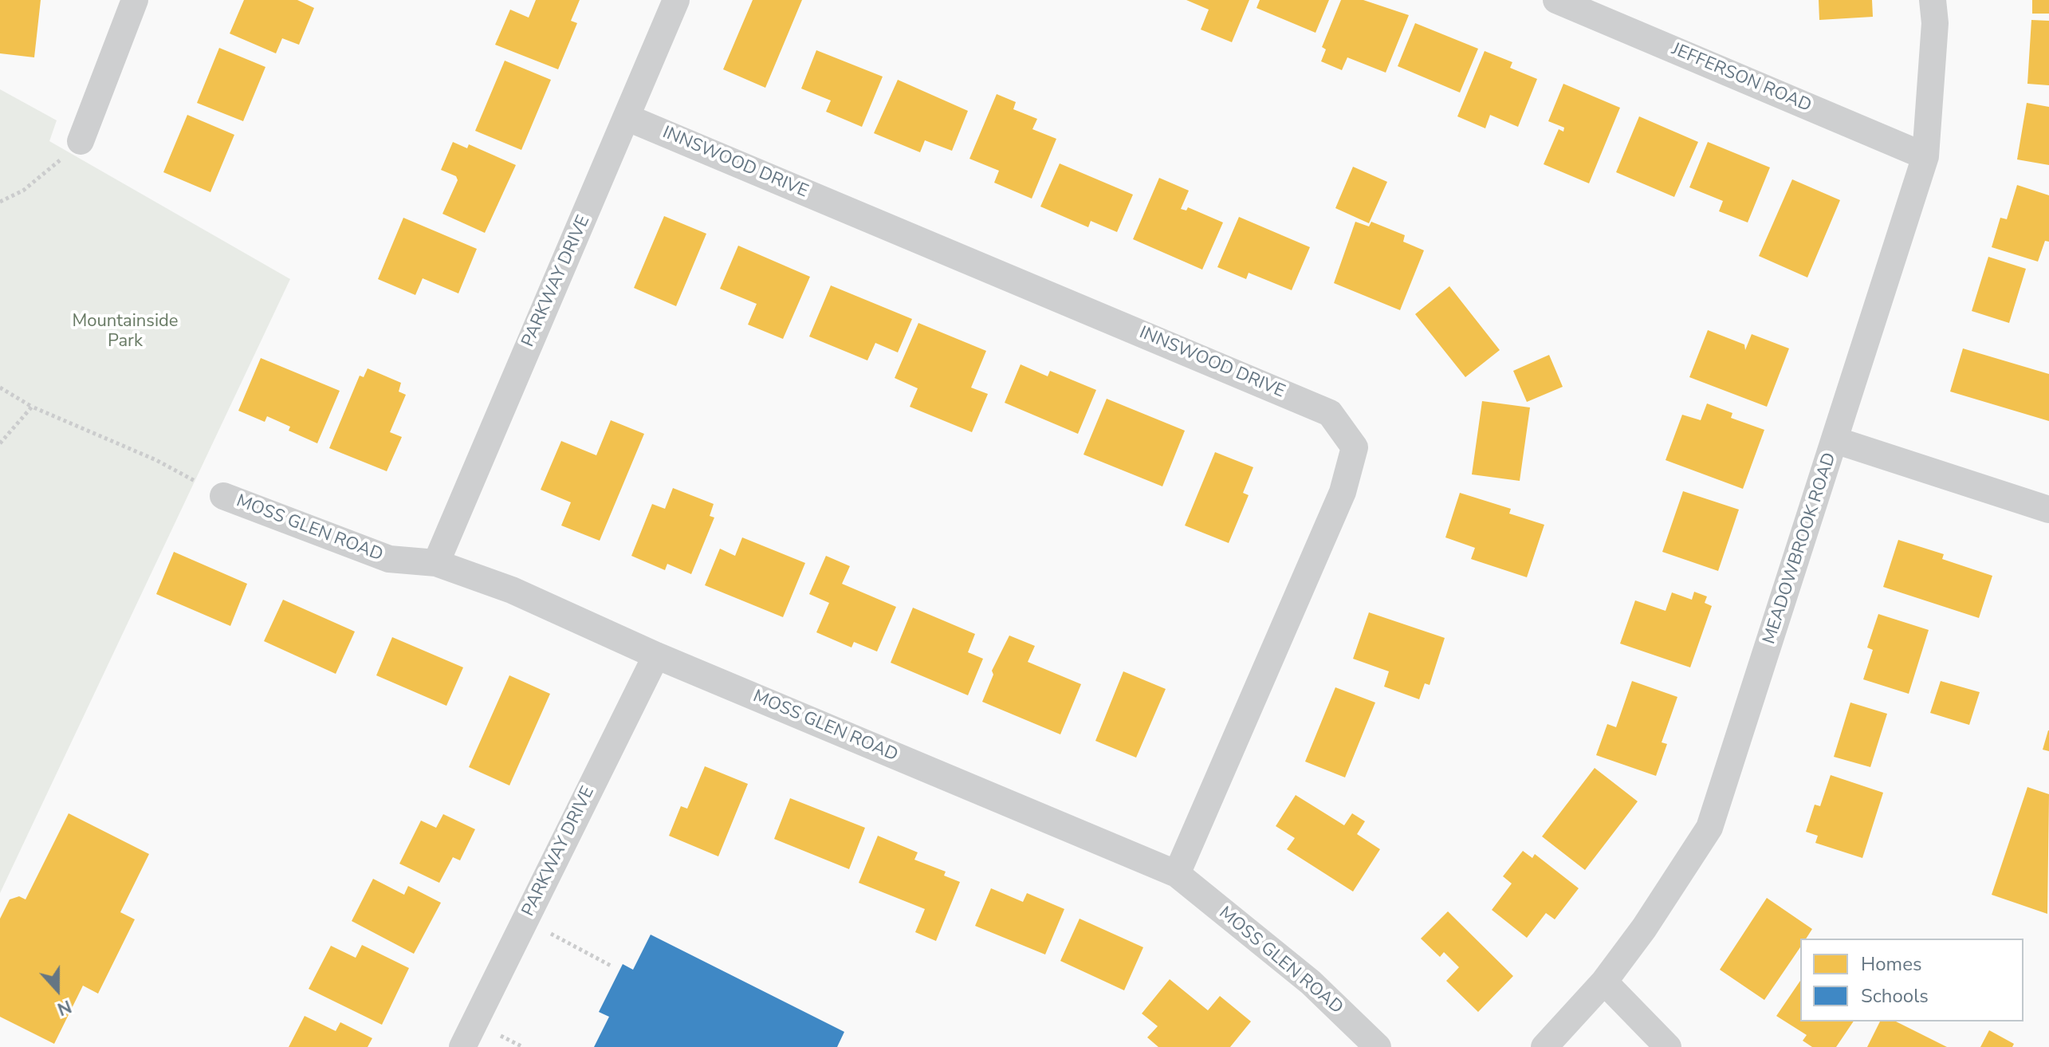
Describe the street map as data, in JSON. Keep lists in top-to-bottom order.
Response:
{
  "streets": {
    "street": [
      "JEFFERSON ROAD",
      "INNSWOOD DRIVE",
      "PARKWAY DRIVE",
      "MOSS GLEN ROAD",
      "MEADOWBROOK ROAD"
    ]
  },
  "crossings": [
    ["JEFFERSON ROAD", "MEADOWBROOK ROAD"],
    ["INNSWOOD DRIVE", "PARKWAY DRIVE"],
    ["INNSWOOD DRIVE", "MOSS GLEN ROAD"],
    ["PARKWAY DRIVE", "MOSS GLEN ROAD"]
  ],
  "parks": ["Mountainside Park"],
  "legend": ["Homes", "Schools"],
  "north": "bottom"
}
